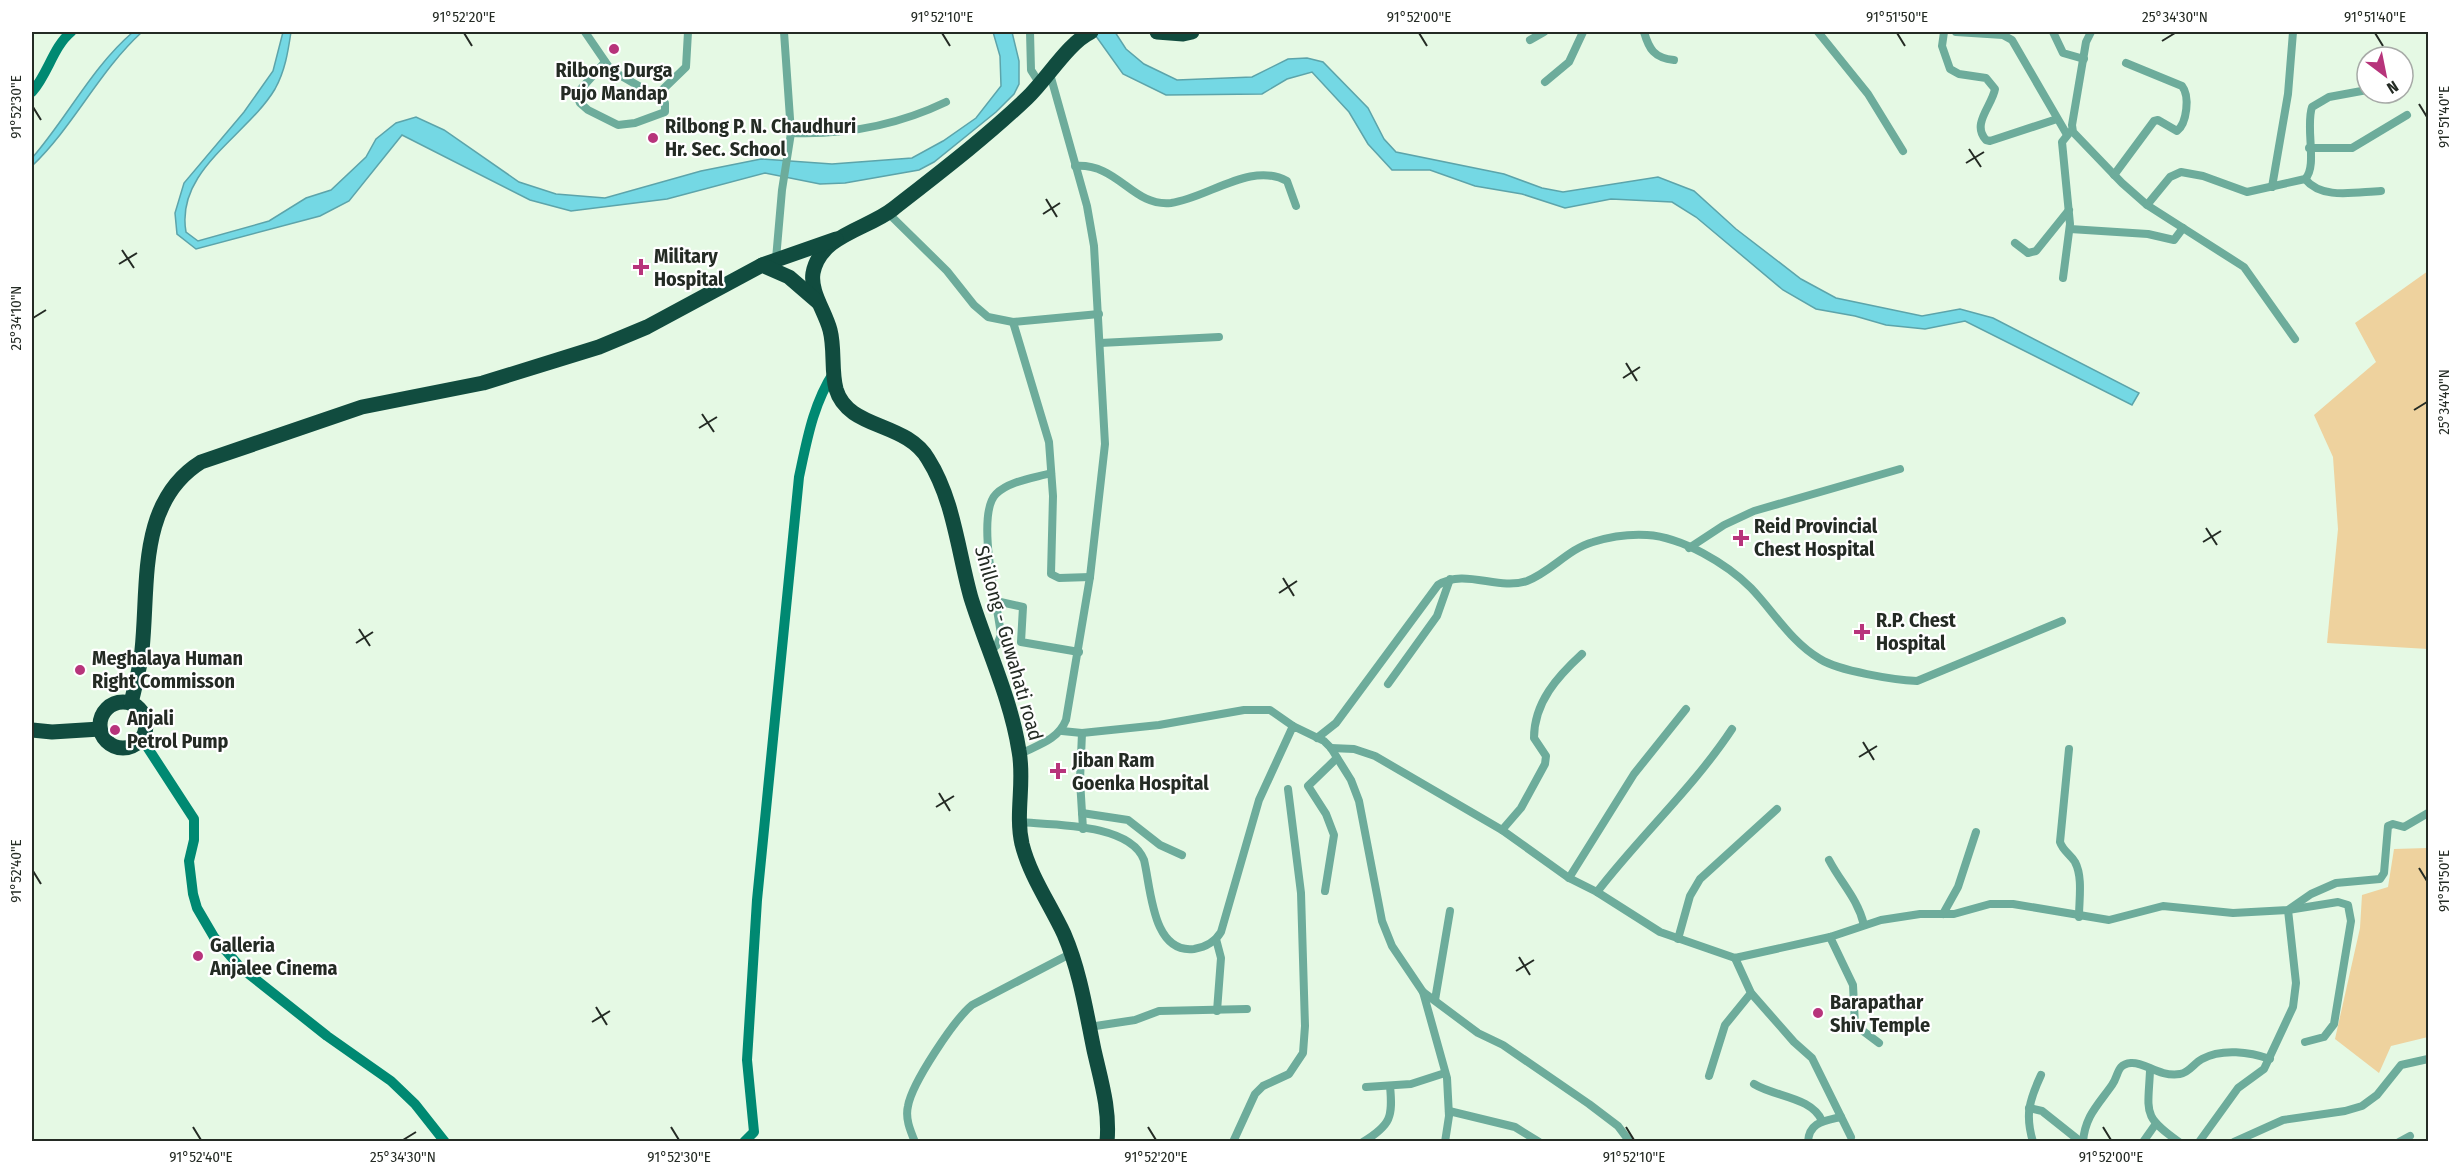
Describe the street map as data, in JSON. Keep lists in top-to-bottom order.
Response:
{
  "streets": {
    "highway": ["Shillong - Guwahati road"]
  },
  "places": {
    "other": [
      "Rilbong Durga Pujo Mandap",
      "Rilbong P. N. Chaudhuri Hr. Sec. School",
      "Meghalaya Human Right Commisson",
      "Anjali Petrol Pump",
      "Galleria Anjalee Cinema",
      "Barapathar Shiv Temple"
    ],
    "health": [
      "Military Hospital",
      "Reid Provincial Chest Hospital",
      "R.P. Chest Hospital",
      "Jiban Ram Goenka Hospital"
    ]
  },
  "north": "bottom right",
  "coordinates": [
    "91°52'20\"E",
    "91°52'10\"E",
    "91°52'00\"E",
    "91°51'50\"E",
    "25°34'30\"N",
    "91°51'40\"E",
    "91°52'30\"E",
    "25°34'10\"N",
    "25°34'40\"N",
    "91°52'40\"E"
  ]
}
